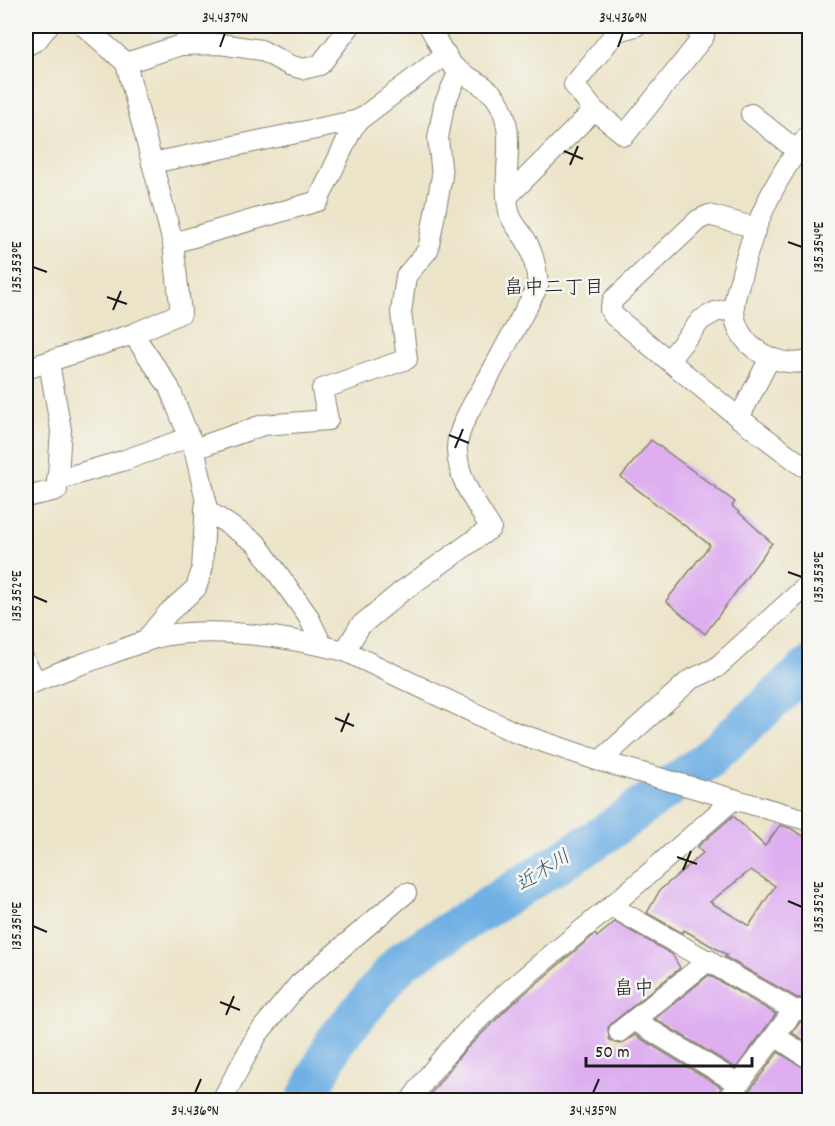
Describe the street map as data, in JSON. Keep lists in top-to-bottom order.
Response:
{
  "districts": ["畠中二丁目", "畠中"],
  "water": ["近木川"],
  "scale_bar": "50 m",
  "coordinates": [
    "34.437°N",
    "34.436°N",
    "135.354°E",
    "135.353°E",
    "135.352°E",
    "135.351°E",
    "34.435°N"
  ]
}
